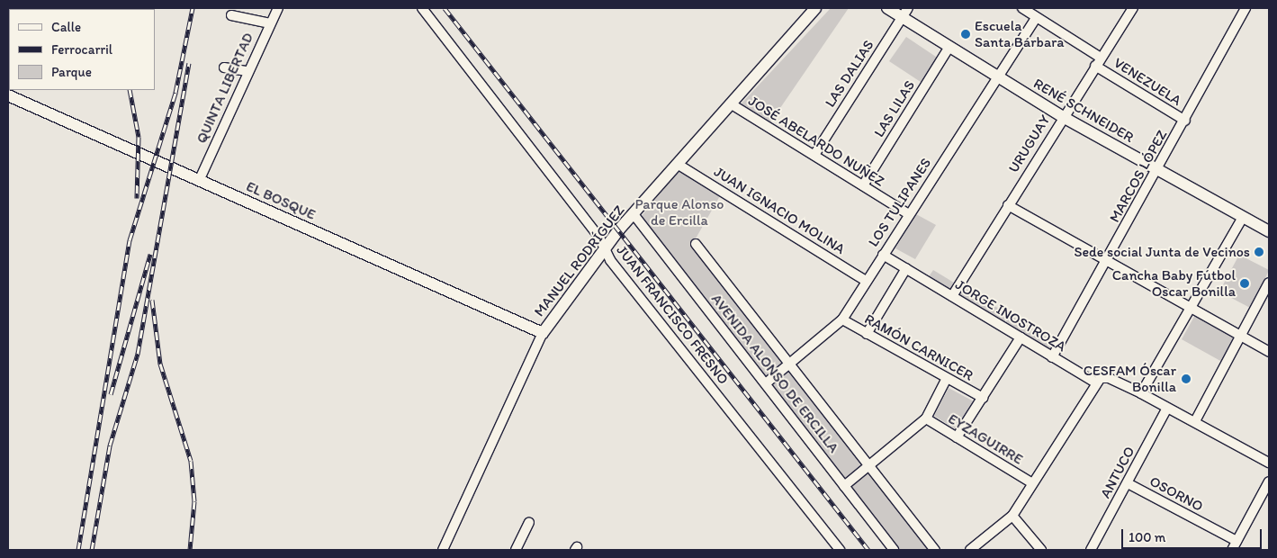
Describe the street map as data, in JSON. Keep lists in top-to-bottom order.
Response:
{
  "streets": {
    "street": [
      "LAS DALIAS",
      "VENEZUELA",
      "QUINTA LIBERTAD",
      "LAS LILAS",
      "RENÉ SCHNEIDER",
      "JOSÉ ABELARDO NUÑEZ",
      "URUGUAY",
      "MARCOS LÓPEZ",
      "EL BOSQUE",
      "LOS TULIPANES",
      "JUAN IGNACIO MOLINA",
      "MANUEL RODRÍGUEZ",
      "JUAN FRANCISCO FRESNO",
      "JORGE INOSTROZA",
      "RAMÓN CARNICER",
      "AVENIDA ALONSO DE ERCILLA",
      "EYZAGUIRRE",
      "ANTUCO",
      "OSORNO"
    ]
  },
  "crossings": [
    ["LAS DALIAS", "RENÉ SCHNEIDER"],
    ["LAS DALIAS", "JOSÉ ABELARDO NUÑEZ"],
    ["VENEZUELA", "URUGUAY"],
    ["VENEZUELA", "MARCOS LÓPEZ"],
    ["VENEZUELA", "LOS TULIPANES"],
    ["QUINTA LIBERTAD", "EL BOSQUE"],
    ["LAS LILAS", "RENÉ SCHNEIDER"],
    ["LAS LILAS", "JOSÉ ABELARDO NUÑEZ"],
    ["RENÉ SCHNEIDER", "URUGUAY"],
    ["RENÉ SCHNEIDER", "MARCOS LÓPEZ"],
    ["RENÉ SCHNEIDER", "LOS TULIPANES"],
    ["JOSÉ ABELARDO NUÑEZ", "LOS TULIPANES"],
    ["JOSÉ ABELARDO NUÑEZ", "MANUEL RODRÍGUEZ"],
    ["URUGUAY", "JORGE INOSTROZA"],
    ["MARCOS LÓPEZ", "JORGE INOSTROZA"],
    ["EL BOSQUE", "MANUEL RODRÍGUEZ"],
    ["LOS TULIPANES", "JUAN IGNACIO MOLINA"],
    ["LOS TULIPANES", "JORGE INOSTROZA"],
    ["LOS TULIPANES", "RAMÓN CARNICER"],
    ["LOS TULIPANES", "AVENIDA ALONSO DE ERCILLA"],
    ["JUAN IGNACIO MOLINA", "MANUEL RODRÍGUEZ"],
    ["MANUEL RODRÍGUEZ", "JUAN FRANCISCO FRESNO"],
    ["MANUEL RODRÍGUEZ", "AVENIDA ALONSO DE ERCILLA"],
    ["ANTUCO", "OSORNO"]
  ],
  "parks": ["Parque Alonso de Ercilla"],
  "places": [
    "Escuela Santa Bárbara",
    "Sede social Junta de Vecinos",
    "Cancha Baby Fútbol Oscar Bonilla",
    "CESFAM Óscar Bonilla"
  ],
  "legend": ["Calle", "Ferrocarril", "Parque"],
  "scale_bar": "100 m"
}
